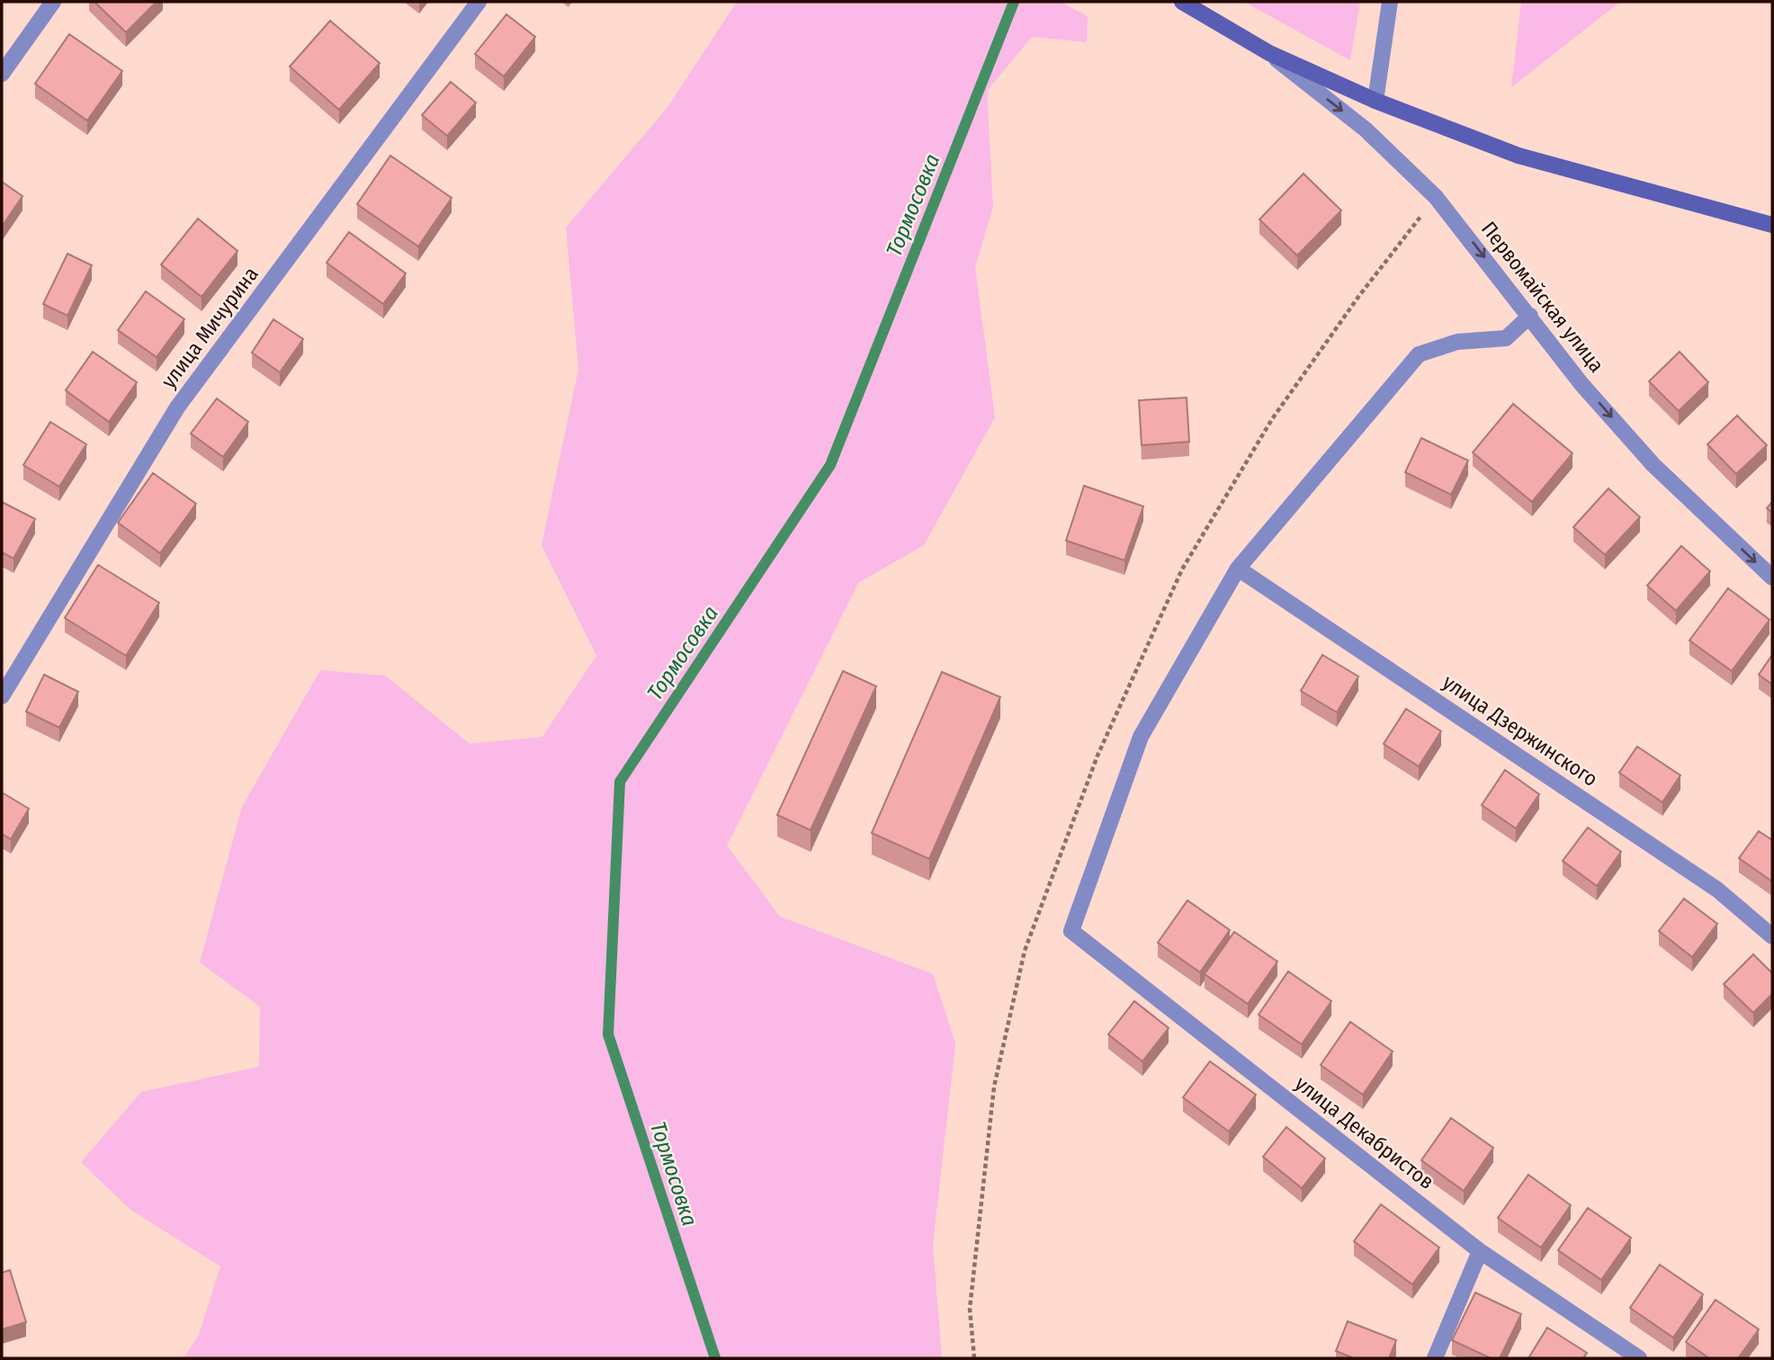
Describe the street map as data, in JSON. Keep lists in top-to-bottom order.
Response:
{
  "streets": {
    "main road": ["Первомайская улица"],
    "street": ["улица Мичурина", "улица Дзержинского", "улица Декабристов"]
  },
  "crossings": [
    ["улица Дзержинского", "улица Декабристов"]
  ],
  "one_way": ["Первомайская улица"],
  "water": ["Тормосовка"]
}
